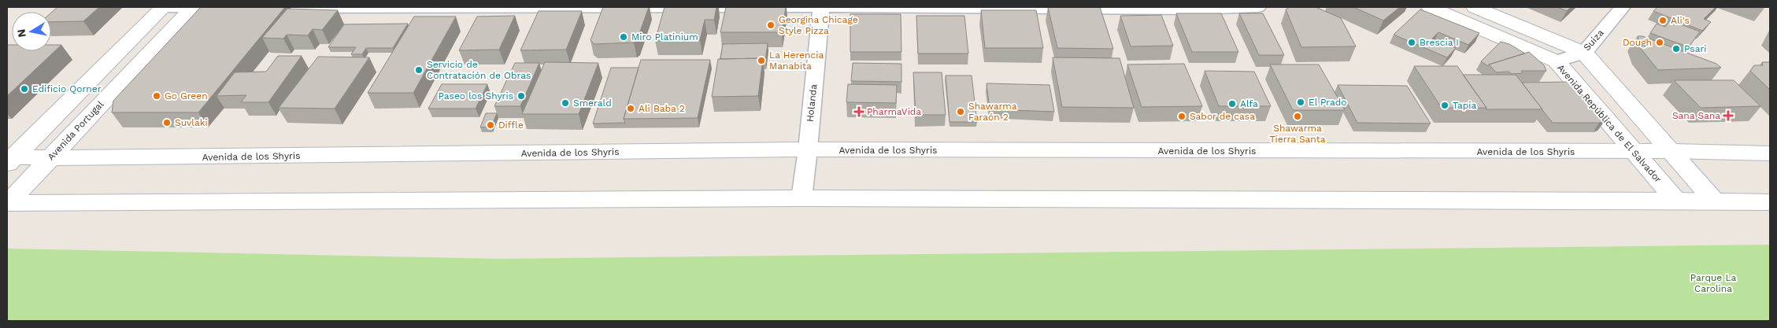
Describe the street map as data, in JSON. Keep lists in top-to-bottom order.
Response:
{
  "streets": {
    "main road": ["Avenida República de El Salvador", "Avenida Portugal", "Avenida de los Shyris"],
    "street": ["Suiza", "Holanda"]
  },
  "crossings": [
    ["Suiza", "Avenida República de El Salvador"],
    ["Holanda", "Avenida de los Shyris"],
    ["Avenida República de El Salvador", "Avenida de los Shyris"],
    ["Avenida Portugal", "Avenida de los Shyris"]
  ],
  "parks": ["Parque La Carolina"],
  "places": {
    "other": [
      "Ali's",
      "Georgina Chicage Style Pizza",
      "Miro Platinium",
      "Brescia I",
      "Dough",
      "Psari",
      "La Herencia Manabita",
      "Servicio de Contratación de Obras",
      "Edificio Qorner",
      "Go Green",
      "Paseo los Shyris",
      "El Prado",
      "Smerald",
      "Alfa",
      "Tapia",
      "Ali Baba 2",
      "Shawarma Faraón 2",
      "Sabor de casa",
      "Shawarma Tierra Santa",
      "Suvlaki",
      "Diffle"
    ],
    "health": ["PharmaVida", "Sana Sana"]
  },
  "north": "left"
}
